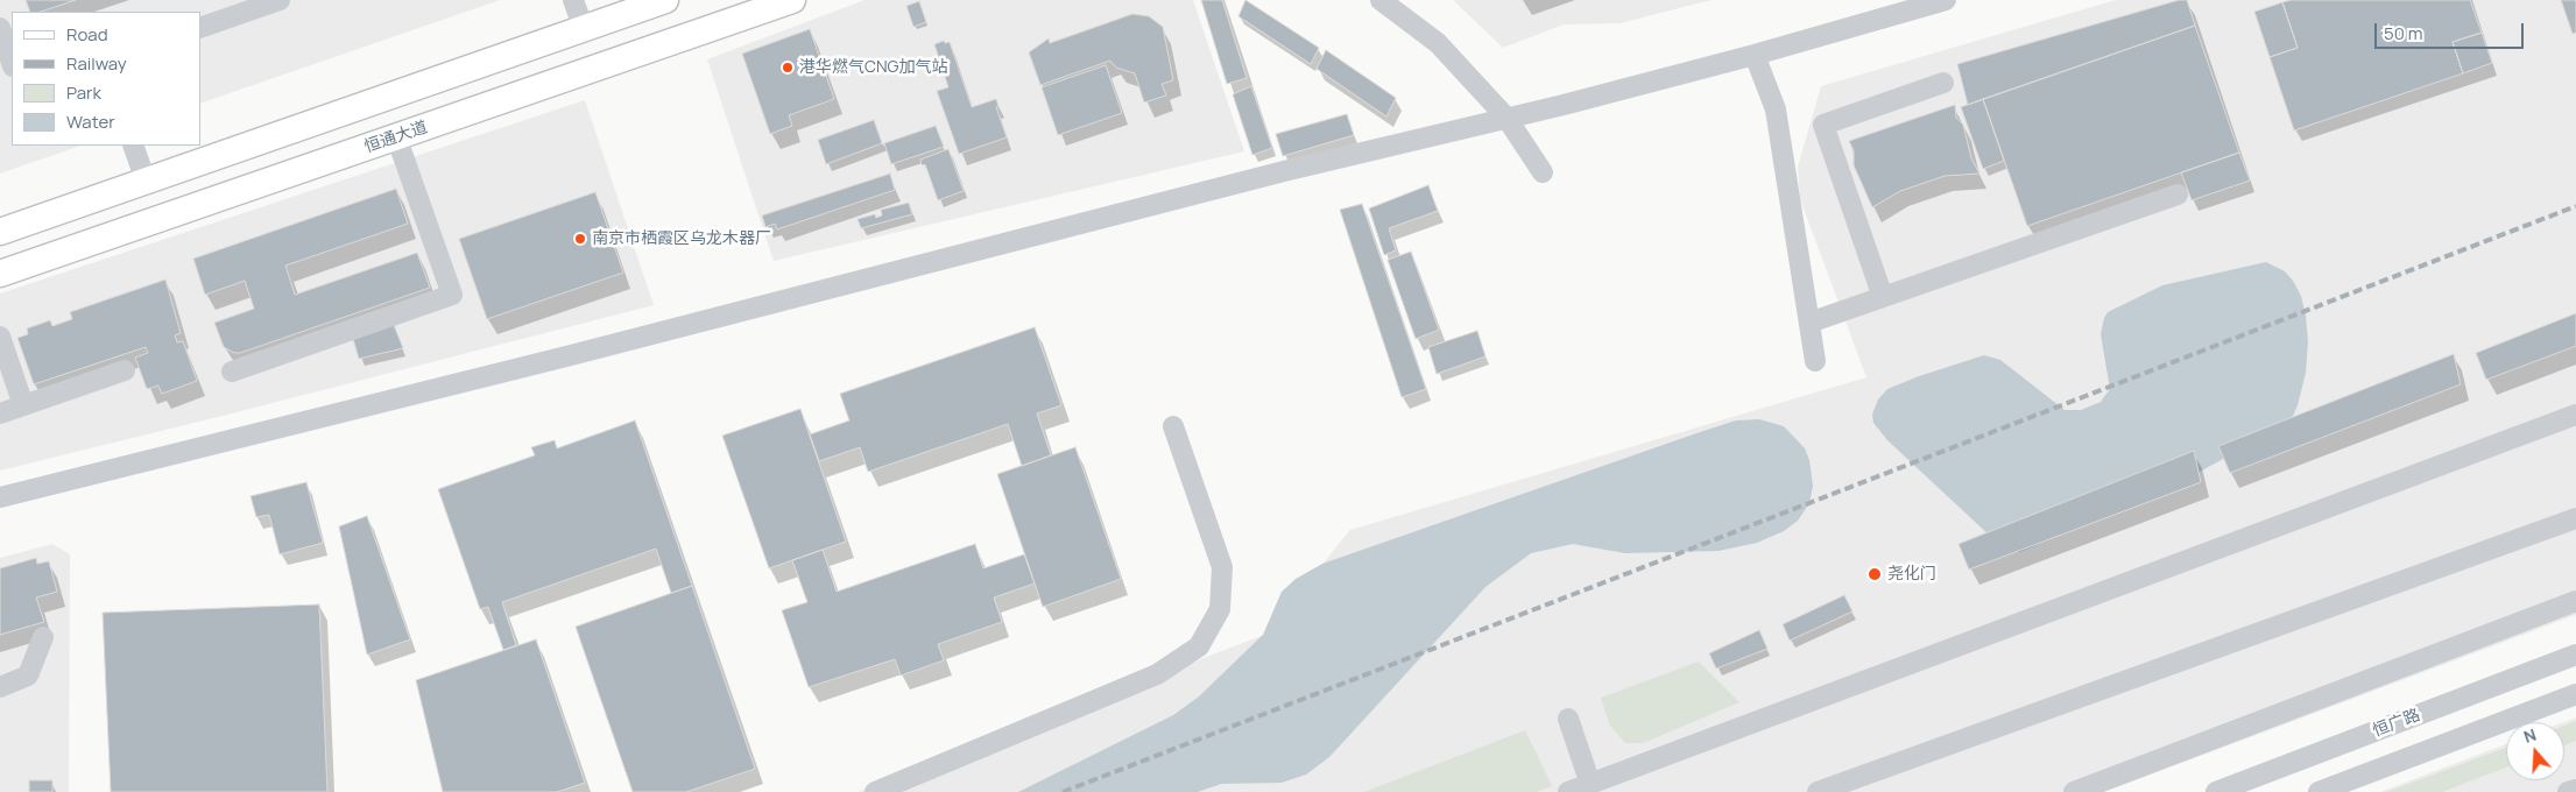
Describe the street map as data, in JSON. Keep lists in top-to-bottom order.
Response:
{
  "streets": {
    "main road": ["恒通大道"],
    "street": ["恒广路"]
  },
  "places": ["港华燃气CNG加气站", "南京市栖霞区乌龙木器厂", "尧化门"],
  "legend": [
    "Road",
    "Railway",
    "Park",
    "Water"
  ],
  "scale_bar": "50 m",
  "north": "top"
}
